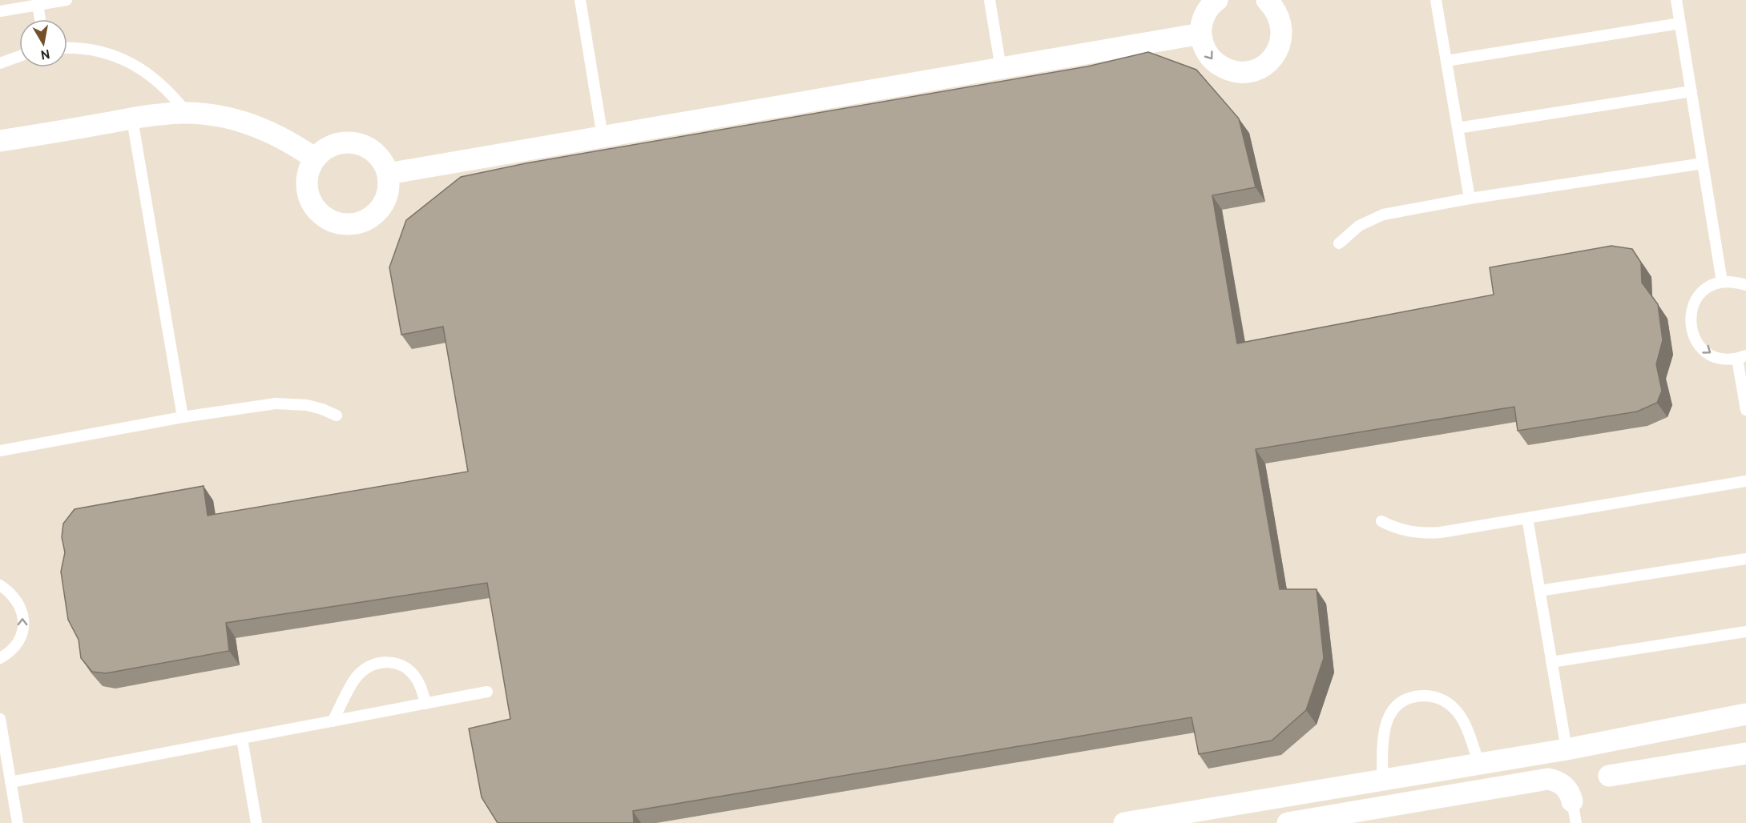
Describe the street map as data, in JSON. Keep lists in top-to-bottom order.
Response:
{
  "north": "bottom"
}
